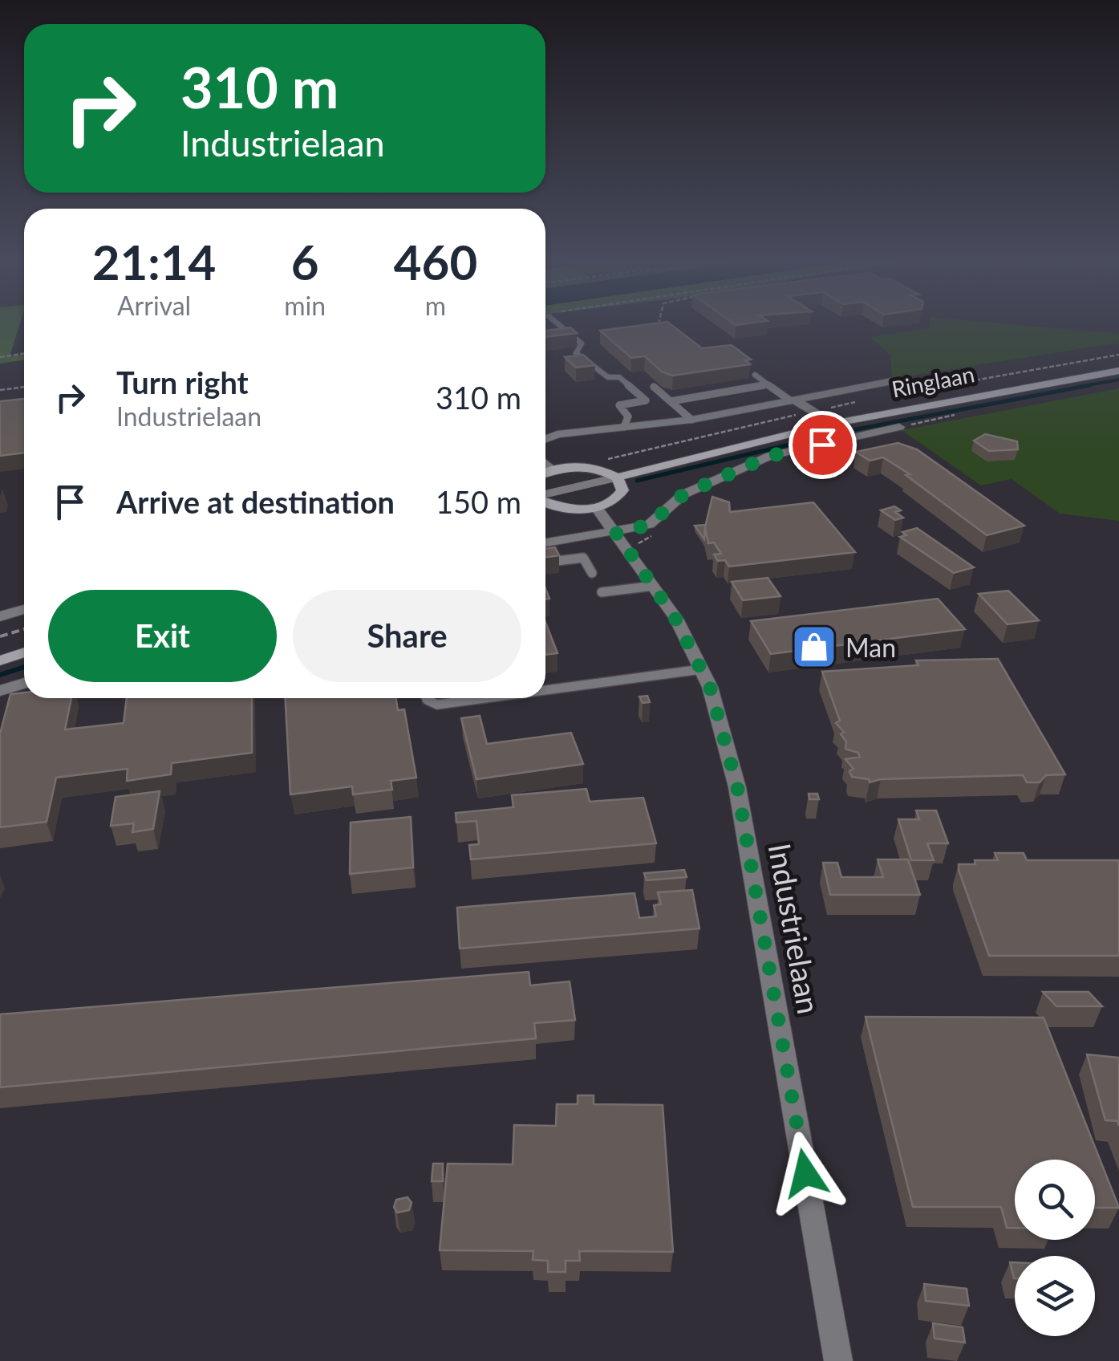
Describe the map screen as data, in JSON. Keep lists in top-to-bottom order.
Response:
{
  "streets": {
    "main road": ["Ringlaan"],
    "street": ["Industrielaan"]
  },
  "places": {
    "shop": ["Man"]
  },
  "page": {
    "turn": ["310 m", "Industrielaan"],
    "eta": [
      "21:14",
      "Arrival",
      "6",
      "min",
      "460",
      "m"
    ],
    "list": [
      {
        "name": "Turn right",
        "note": "Industrielaan",
        "value": "310 m"
      },
      {
        "name": "Arrive at destination",
        "value": "150 m"
      }
    ],
    "buttons": ["Exit", "Share"]
  }
}
